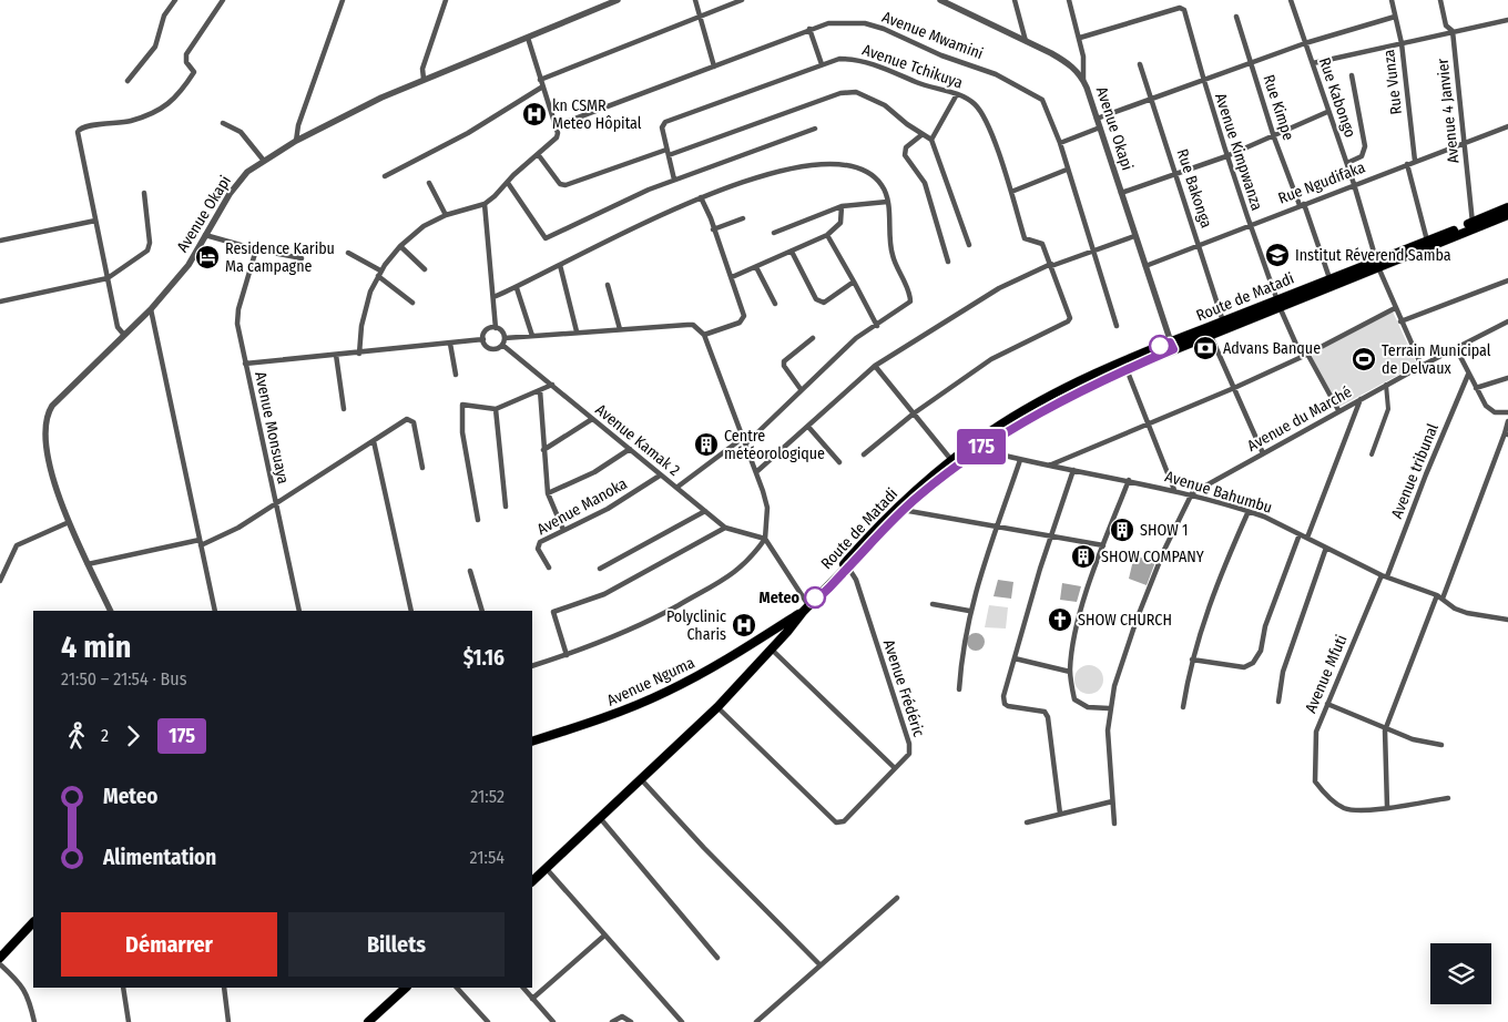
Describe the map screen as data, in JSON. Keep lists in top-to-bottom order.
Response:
{
  "streets": {
    "main road": ["Route de Matadi", "Avenue Nguma"],
    "street": [
      "Avenue Mwamini",
      "Avenue Tchikuya",
      "Rue Vunza",
      "Rue Kabongo",
      "Rue Kimpe",
      "Avenue 4 Janvier",
      "Avenue Okapi",
      "Avenue Kimpwanza",
      "Rue Ngudifaka",
      "Rue Bakonga",
      "Avenue du Marché",
      "Avenue Monsuaya",
      "Avenue Kamak 2",
      "Avenue tribunal",
      "Avenue Bahumbu",
      "Avenue Manoka",
      "Avenue Mfuti",
      "Avenue Frédéric"
    ]
  },
  "crossings": [
    ["Rue Vunza", "Rue Ngudifaka"],
    ["Rue Kabongo", "Rue Ngudifaka"],
    ["Rue Kabongo", "Route de Matadi"],
    ["Rue Kabongo", "Avenue du Marché"],
    ["Rue Kimpe", "Rue Ngudifaka"],
    ["Rue Kimpe", "Route de Matadi"],
    ["Avenue 4 Janvier", "Rue Ngudifaka"],
    ["Avenue 4 Janvier", "Route de Matadi"],
    ["Avenue Okapi", "Rue Ngudifaka"],
    ["Avenue Okapi", "Route de Matadi"],
    ["Avenue Kimpwanza", "Rue Ngudifaka"],
    ["Avenue Kimpwanza", "Route de Matadi"],
    ["Rue Ngudifaka", "Rue Bakonga"],
    ["Rue Bakonga", "Route de Matadi"],
    ["Route de Matadi", "Avenue Bahumbu"],
    ["Route de Matadi", "Avenue Nguma"],
    ["Route de Matadi", "Avenue Frédéric"],
    ["Avenue du Marché", "Avenue Bahumbu"],
    ["Avenue Kamak 2", "Avenue Manoka"],
    ["Avenue tribunal", "Avenue Bahumbu"],
    ["Avenue tribunal", "Avenue Mfuti"],
    ["Avenue Bahumbu", "Avenue Mfuti"]
  ],
  "places": {
    "hospital": ["kn CSMR Meteo Hôpital", "Polyclinic Charis"],
    "school or university": ["Institut Réverend Samba"],
    "hotel": ["Residence Karibu Ma campagne"],
    "bank": ["Advans Banque"],
    "sports": ["Terrain Municipal de Delvaux"],
    "building": ["Centre météorologique", "SHOW 1", "SHOW COMPANY"],
    "other": ["Meteo"],
    "church": ["SHOW CHURCH"]
  },
  "lines": ["bus line 175"],
  "page": {
    "on_map": "175",
    "heading": ["4 min", "21:50 – 21:54 · Bus", "$1.16"],
    "legs": ["2", "175"],
    "list": [
      {
        "name": "Meteo",
        "value": "21:52"
      },
      {
        "name": "Alimentation",
        "value": "21:54"
      }
    ],
    "buttons": ["Démarrer", "Billets"]
  }
}
